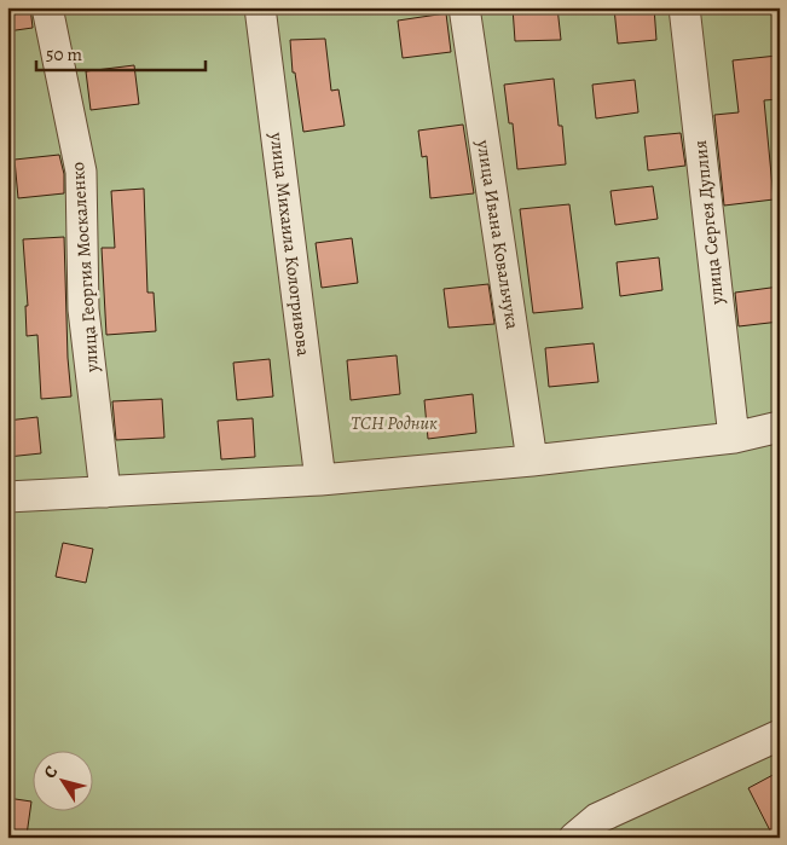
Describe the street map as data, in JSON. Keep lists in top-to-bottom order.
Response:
{
  "streets": {
    "street": [
      "улица Сергея Дуплия",
      "улица Ивана Ковальчука",
      "улица Михаила Кологривова",
      "улица Георгия Москаленко"
    ]
  },
  "parks": ["ТСН Родник"],
  "scale_bar": "50 m",
  "north": "top left"
}
